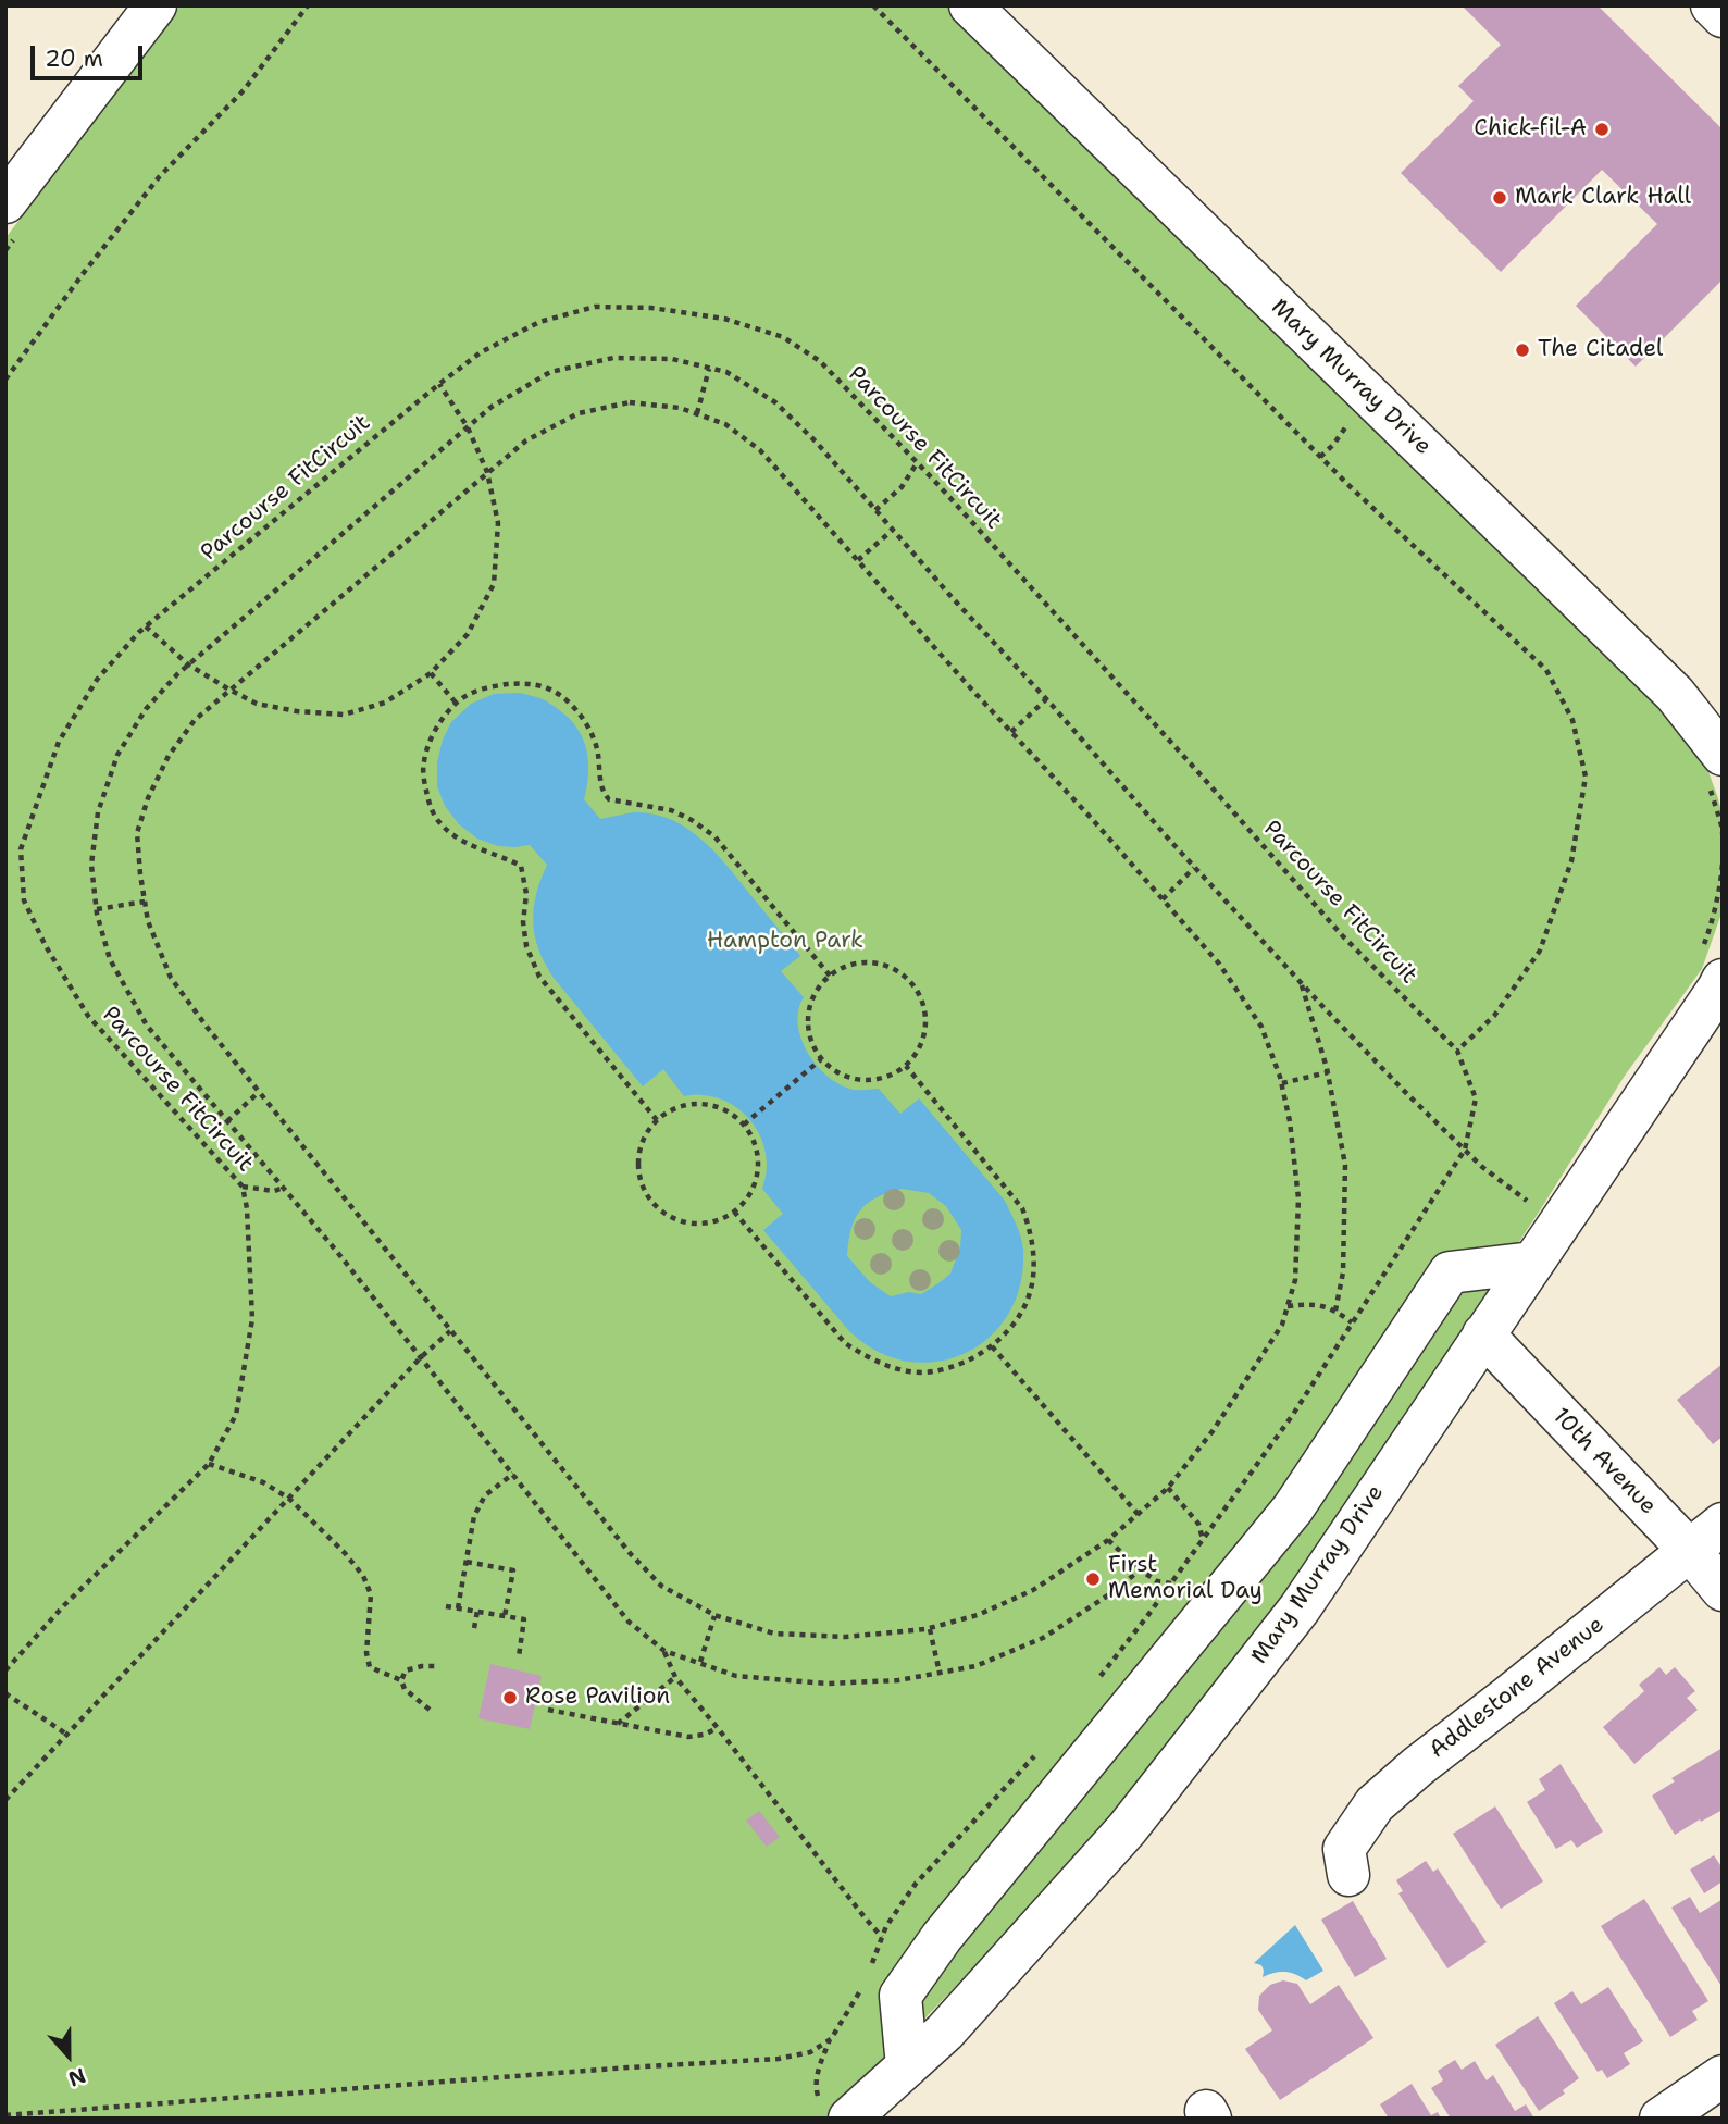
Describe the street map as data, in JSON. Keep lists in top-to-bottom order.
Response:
{
  "streets": {
    "street": ["Mary Murray Drive", "10th Avenue", "Addlestone Avenue"],
    "path": ["Parcourse FitCircuit"]
  },
  "crossings": [
    ["Mary Murray Drive", "10th Avenue"],
    ["10th Avenue", "Addlestone Avenue"]
  ],
  "parks": ["Hampton Park"],
  "places": [
    "Chick-fil-A",
    "Mark Clark Hall",
    "The Citadel",
    "First Memorial Day",
    "Rose Pavilion"
  ],
  "scale_bar": "20 m",
  "north": "bottom"
}
